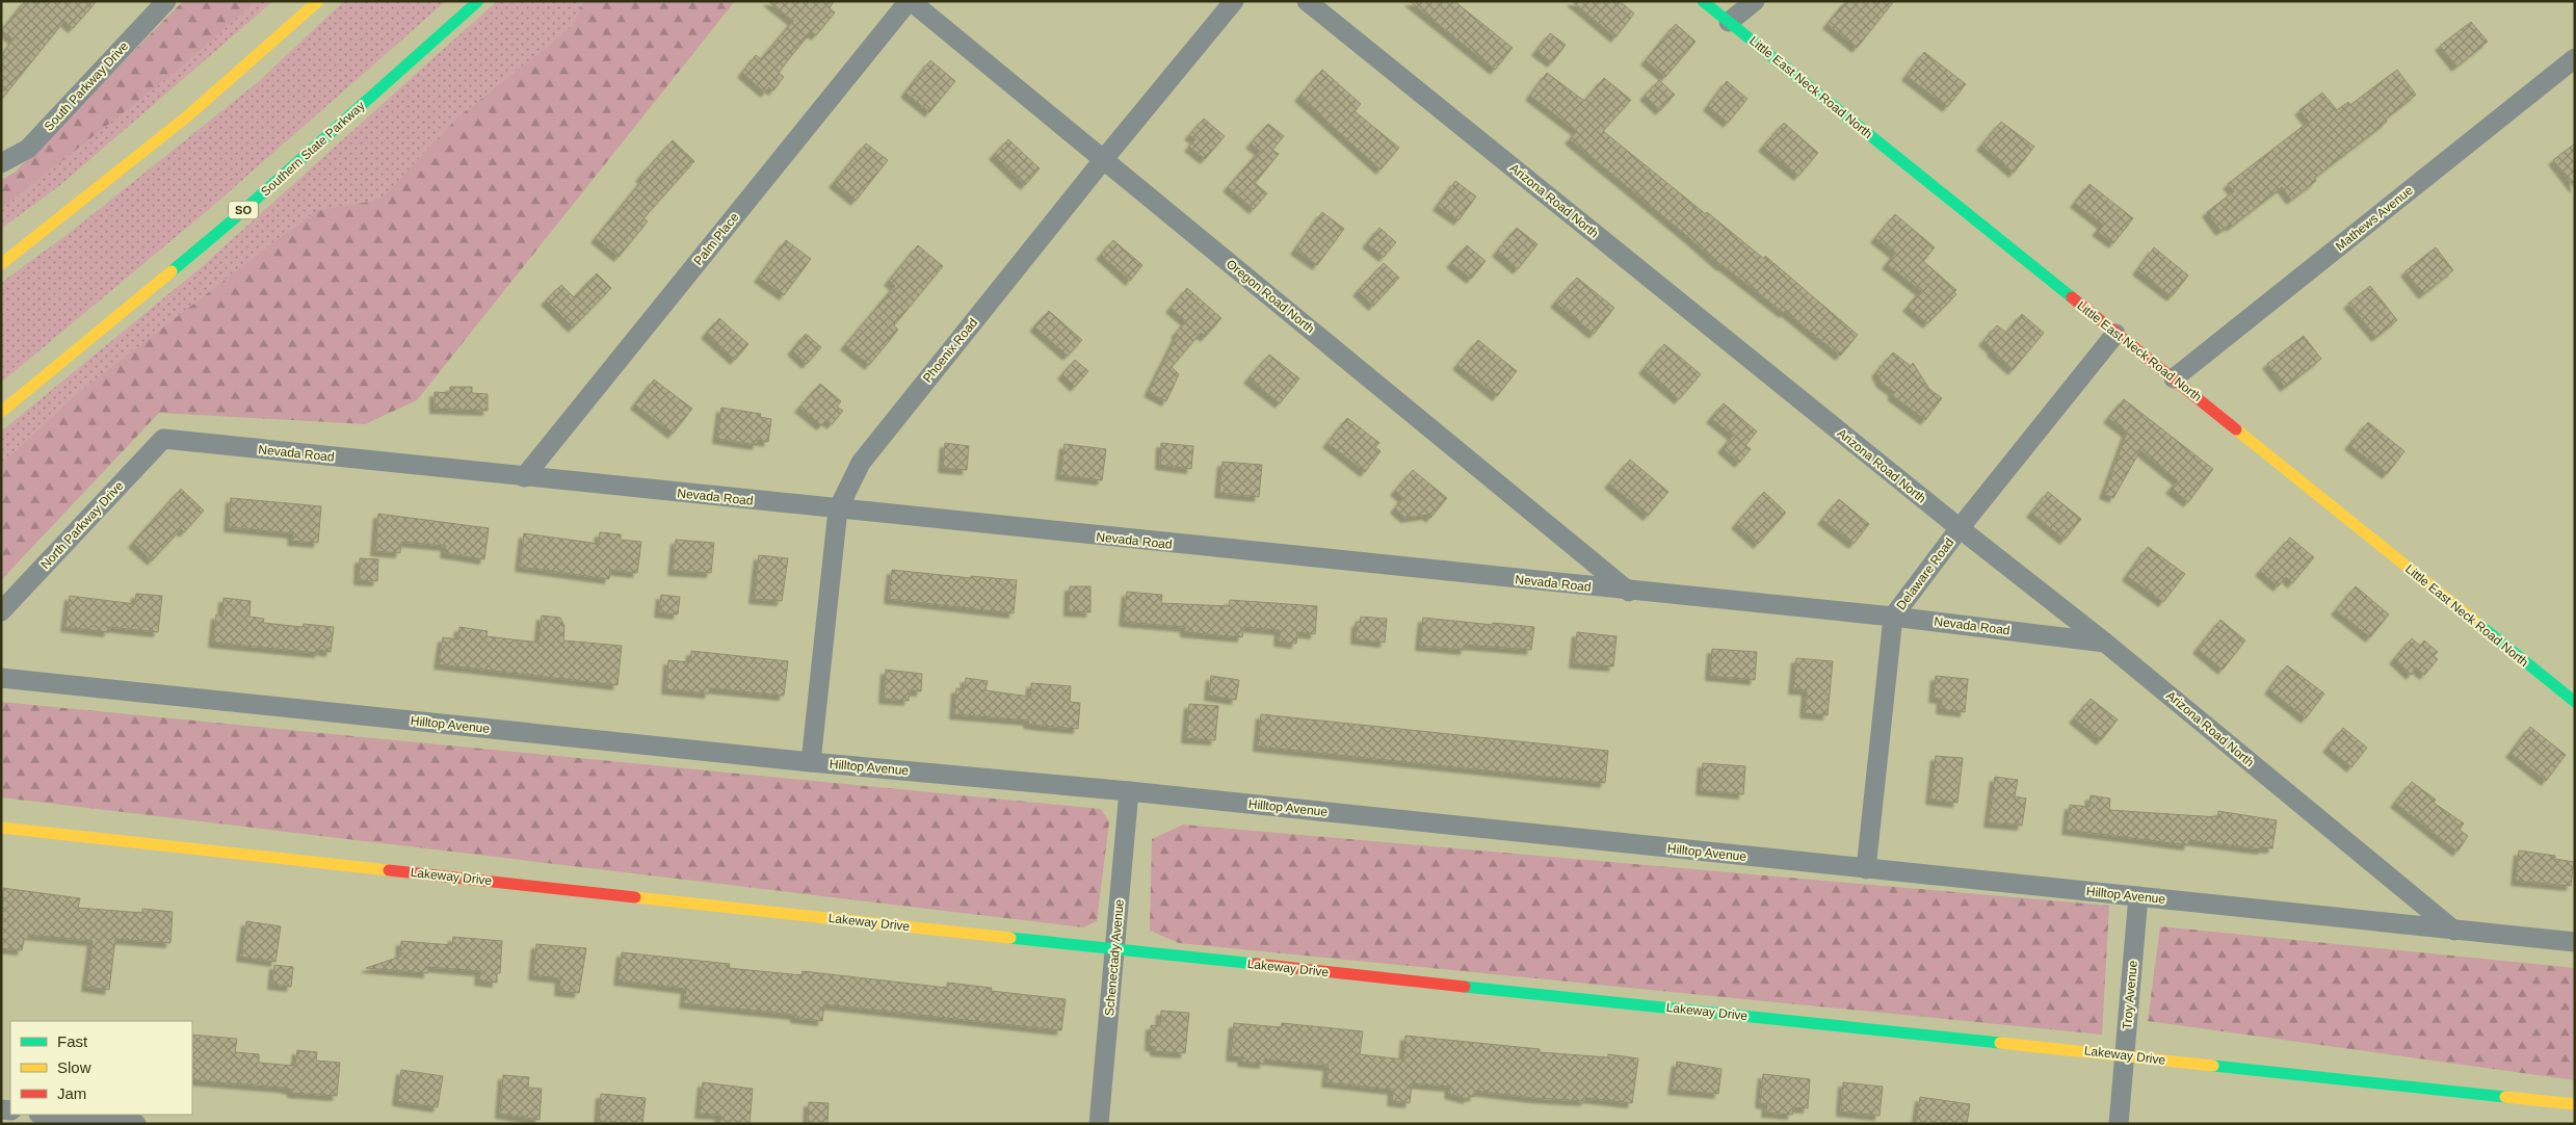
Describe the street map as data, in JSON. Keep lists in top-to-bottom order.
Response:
{
  "streets": {
    "main road": [
      "Little East Neck Road North",
      "Southern State Parkway",
      "SO",
      "Lakeway Drive"
    ],
    "street": [
      "South Parkway Drive",
      "Arizona Road North",
      "Mathews Avenue",
      "Palm Place",
      "Oregon Road North",
      "Phoenix Road",
      "Nevada Road",
      "North Parkway Drive",
      "Delaware Road",
      "Hilltop Avenue",
      "Schenectady Avenue",
      "Troy Avenue"
    ]
  },
  "crossings": [
    ["Little East Neck Road North", "Mathews Avenue"],
    ["Little East Neck Road North", "Delaware Road"],
    ["Arizona Road North", "Nevada Road"],
    ["Arizona Road North", "Delaware Road"],
    ["Arizona Road North", "Hilltop Avenue"],
    ["Palm Place", "Oregon Road North"],
    ["Palm Place", "Nevada Road"],
    ["Oregon Road North", "Phoenix Road"],
    ["Oregon Road North", "Nevada Road"],
    ["Phoenix Road", "Nevada Road"],
    ["Phoenix Road", "Hilltop Avenue"],
    ["Nevada Road", "North Parkway Drive"],
    ["Nevada Road", "Delaware Road"],
    ["Delaware Road", "Hilltop Avenue"],
    ["Hilltop Avenue", "Schenectady Avenue"],
    ["Hilltop Avenue", "Troy Avenue"],
    ["Lakeway Drive", "Schenectady Avenue"],
    ["Lakeway Drive", "Troy Avenue"]
  ],
  "legend": ["Fast", "Slow", "Jam"]
}
